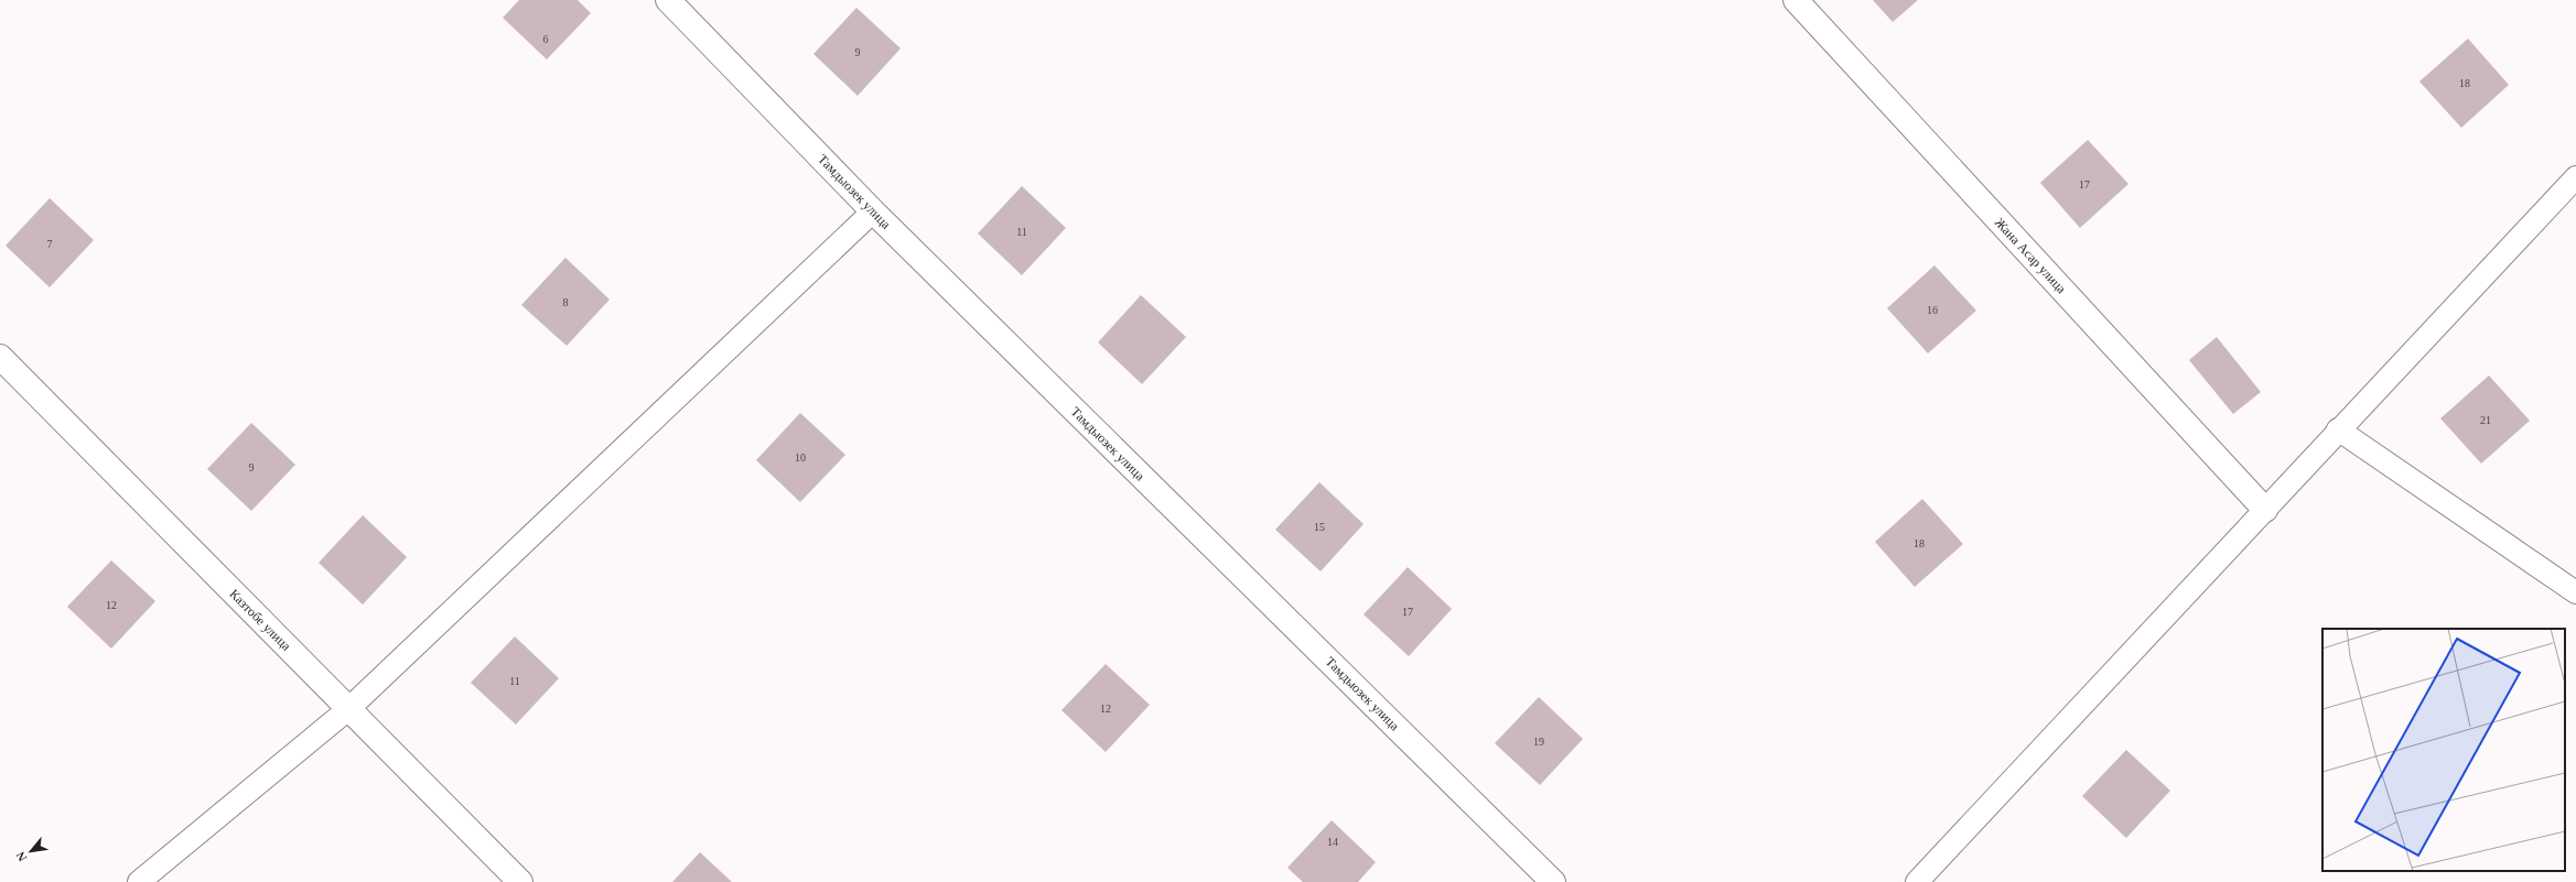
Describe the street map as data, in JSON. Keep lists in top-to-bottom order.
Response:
{
  "streets": {
    "street": ["Тамдыозек улица", "Жана Асар улица", "Казтобе улица"]
  },
  "house_numbers": [
    "6",
    "9",
    "18",
    "17",
    "11",
    "7",
    "8",
    "16",
    "21",
    "10",
    "9",
    "15",
    "18",
    "12",
    "17",
    "11",
    "12",
    "19",
    "14"
  ],
  "north": "bottom left"
}
